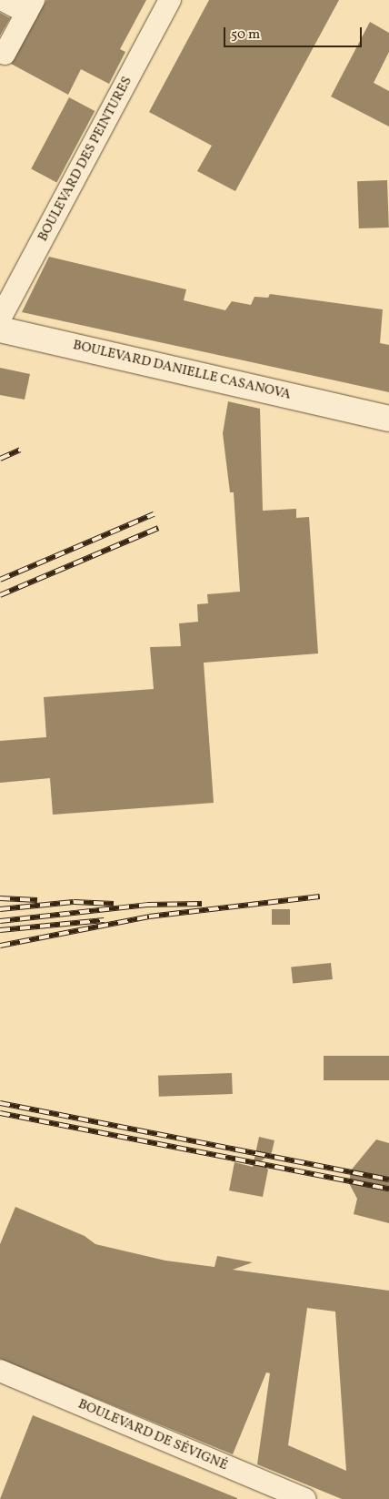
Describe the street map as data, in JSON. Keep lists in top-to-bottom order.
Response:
{
  "streets": {
    "street": ["BOULEVARD DES PEINTURES", "BOULEVARD DANIELLE CASANOVA", "BOULEVARD DE SÉVIGNÉ"]
  },
  "scale_bar": "50 m"
}
